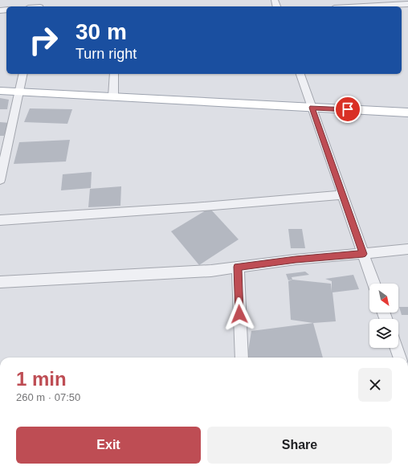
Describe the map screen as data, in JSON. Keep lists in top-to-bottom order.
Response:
{
  "north": "bottom right",
  "page": {
    "turn": ["30 m", "Turn right"],
    "heading": ["1 min", "260 m · 07:50"],
    "buttons": ["Exit", "Share"]
  }
}
